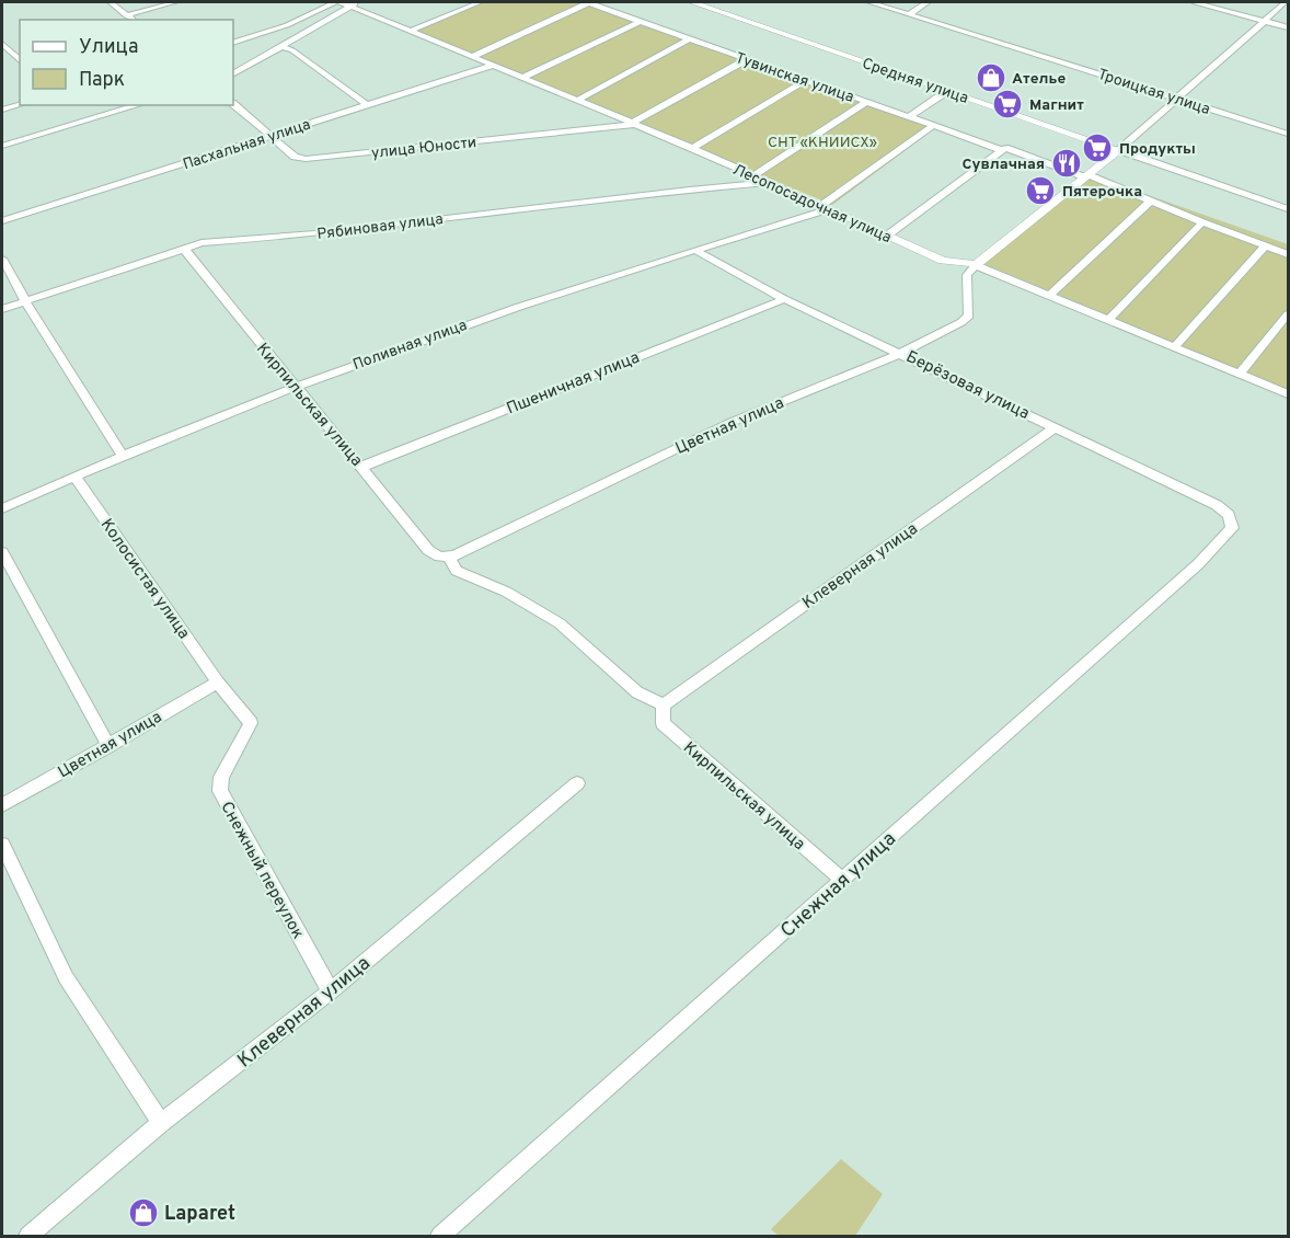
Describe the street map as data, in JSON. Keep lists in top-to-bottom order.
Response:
{
  "streets": {
    "street": [
      "Тувинская улица",
      "Средняя улица",
      "Троицкая улица",
      "Пасхальная улица",
      "улица Юности",
      "Лесопосадочная улица",
      "Рябиновая улица",
      "Поливная улица",
      "Пшеничная улица",
      "Берёзовая улица",
      "Кирпильская улица",
      "Цветная улица",
      "Клеверная улица",
      "Колосистая улица",
      "Снежный переулок",
      "Снежная улица"
    ]
  },
  "crossings": [
    ["Тувинская улица", "Поливная улица"],
    ["Пасхальная улица", "улица Юности"],
    ["Пасхальная улица", "Лесопосадочная улица"],
    ["улица Юности", "Лесопосадочная улица"],
    ["Лесопосадочная улица", "Рябиновая улица"],
    ["Лесопосадочная улица", "Поливная улица"],
    ["Лесопосадочная улица", "Цветная улица"],
    ["Рябиновая улица", "Кирпильская улица"],
    ["Поливная улица", "Берёзовая улица"],
    ["Поливная улица", "Кирпильская улица"],
    ["Поливная улица", "Колосистая улица"],
    ["Пшеничная улица", "Берёзовая улица"],
    ["Пшеничная улица", "Кирпильская улица"],
    ["Берёзовая улица", "Цветная улица"],
    ["Берёзовая улица", "Клеверная улица"],
    ["Берёзовая улица", "Снежная улица"],
    ["Кирпильская улица", "Цветная улица"],
    ["Кирпильская улица", "Клеверная улица"],
    ["Кирпильская улица", "Снежная улица"],
    ["Цветная улица", "Колосистая улица"],
    ["Цветная улица", "Снежный переулок"],
    ["Клеверная улица", "Снежный переулок"],
    ["Колосистая улица", "Снежный переулок"]
  ],
  "parks": ["СНТ «КНИИСХ»"],
  "places": {
    "shop": ["Ателье", "Laparet"],
    "supermarket": ["Магнит", "Продукты", "Пятерочка"],
    "restaurant": ["Сувлачная"]
  },
  "legend": ["Улица", "Парк"]
}
